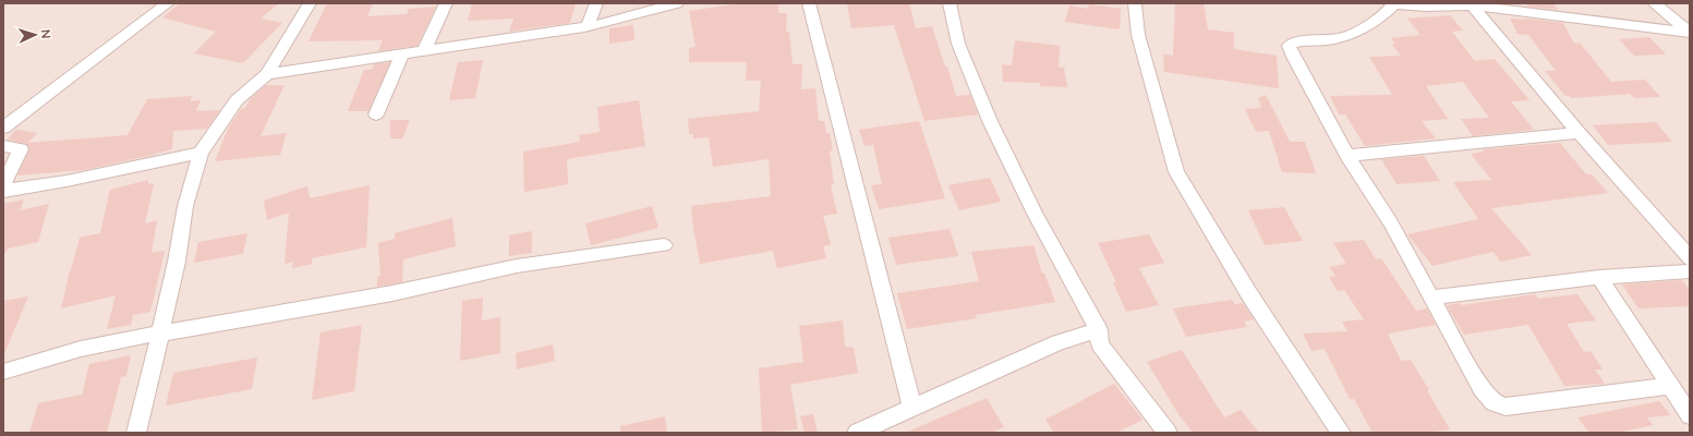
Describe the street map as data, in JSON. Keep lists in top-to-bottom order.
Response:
{
  "north": "right"
}
